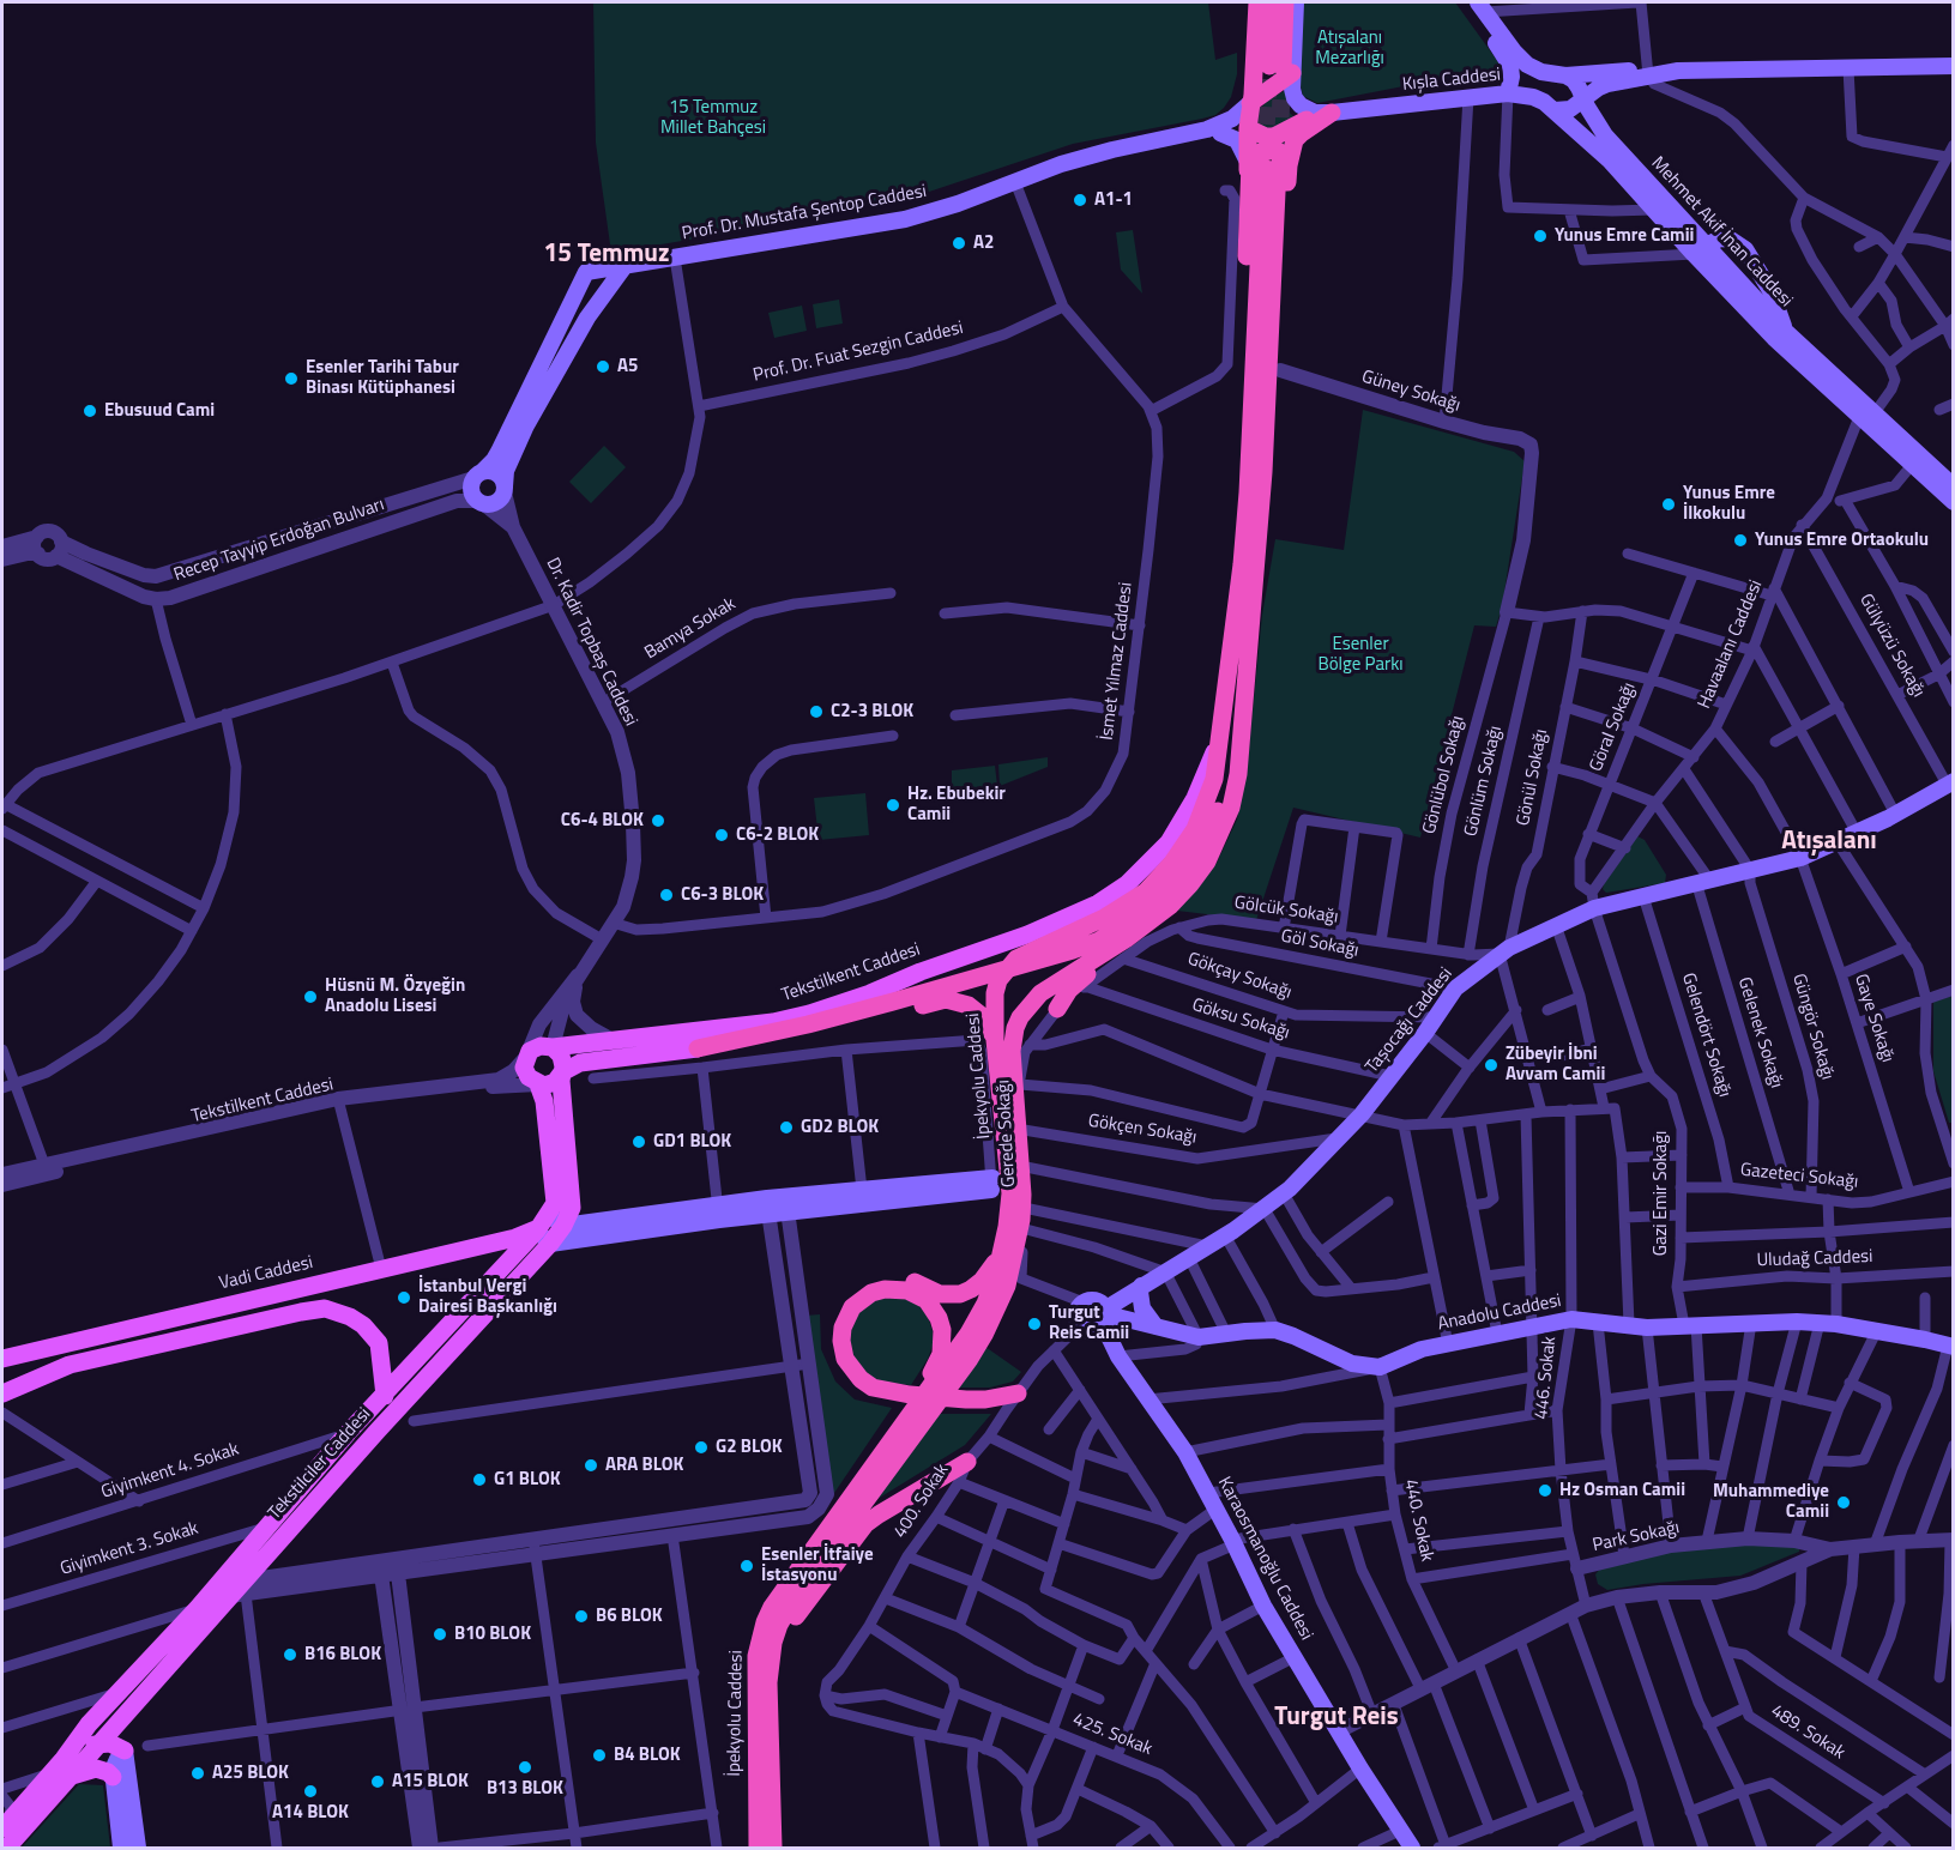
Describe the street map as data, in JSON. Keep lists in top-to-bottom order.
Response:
{
  "streets": {
    "highway": ["İpekyolu Caddesi"],
    "main road": [
      "Kışla Caddesi",
      "Prof. Dr. Mustafa Şentop Caddesi",
      "Mehmet Akif İnan Caddesi",
      "Tekstilkent Caddesi",
      "Taşocağı Caddesi",
      "Vadi Caddesi",
      "Anadolu Caddesi",
      "Tekstilciler Caddesi",
      "Karaosmanoğlu Caddesi"
    ],
    "street": [
      "Prof. Dr. Fuat Sezgin Caddesi",
      "Güney Sokağı",
      "Recep Tayyip Erdoğan Bulvarı",
      "Bamya Sokak",
      "Dr. Kadir Topbaş Caddesi",
      "Havaalanı Caddesi",
      "Gülyüzü Sokağı",
      "İsmet Yılmaz Caddesi",
      "Göral Sokağı",
      "Gönlübol Sokağı",
      "Gönül Sokağı",
      "Gönlüm Sokağı",
      "Gölcük Sokağı",
      "Göl Sokağı",
      "Gökçay Sokağı",
      "Gaye Sokağı",
      "Göksu Sokağı",
      "Güngör Sokağı",
      "Gelenek Sokağı",
      "Gelendört Sokağı",
      "Gökçen Sokağı",
      "Gerede Sokağı",
      "Gazeteci Sokağı",
      "Gazi Emir Sokağı",
      "Uludağ Caddesi",
      "446. Sokak",
      "Giyimkent 4. Sokak",
      "400. Sokak",
      "440. Sokak",
      "Park Sokağı",
      "Giyimkent 3. Sokak",
      "489. Sokak",
      "425. Sokak"
    ]
  },
  "crossings": [
    ["Kışla Caddesi", "Mehmet Akif İnan Caddesi"],
    ["Prof. Dr. Mustafa Şentop Caddesi", "Recep Tayyip Erdoğan Bulvarı"],
    ["Prof. Dr. Mustafa Şentop Caddesi", "İsmet Yılmaz Caddesi"],
    ["Prof. Dr. Fuat Sezgin Caddesi", "İsmet Yılmaz Caddesi"],
    ["Güney Sokağı", "Gönlübol Sokağı"],
    ["Bamya Sokak", "Dr. Kadir Topbaş Caddesi"],
    ["Dr. Kadir Topbaş Caddesi", "İsmet Yılmaz Caddesi"],
    ["Havaalanı Caddesi", "Gülyüzü Sokağı"],
    ["Havaalanı Caddesi", "Göral Sokağı"],
    ["Havaalanı Caddesi", "Gaye Sokağı"],
    ["Havaalanı Caddesi", "Taşocağı Caddesi"],
    ["Havaalanı Caddesi", "Gelenek Sokağı"],
    ["Havaalanı Caddesi", "Gazi Emir Sokağı"],
    ["Gülyüzü Sokağı", "Taşocağı Caddesi"],
    ["Göral Sokağı", "Taşocağı Caddesi"],
    ["Göral Sokağı", "Gazi Emir Sokağı"],
    ["Gönlübol Sokağı", "Gölcük Sokağı"],
    ["Gönül Sokağı", "Gölcük Sokağı"],
    ["Gönül Sokağı", "Taşocağı Caddesi"],
    ["Gönlüm Sokağı", "Gölcük Sokağı"],
    ["Gölcük Sokağı", "Göl Sokağı"],
    ["Gölcük Sokağı", "Gökçay Sokağı"],
    ["Gölcük Sokağı", "Göksu Sokağı"],
    ["Gölcük Sokağı", "Taşocağı Caddesi"],
    ["Gölcük Sokağı", "İpekyolu Caddesi"],
    ["Gölcük Sokağı", "Gerede Sokağı"],
    ["Göl Sokağı", "Taşocağı Caddesi"],
    ["Tekstilkent Caddesi", "İpekyolu Caddesi"],
    ["Tekstilkent Caddesi", "Tekstilciler Caddesi"],
    ["Gökçay Sokağı", "Taşocağı Caddesi"],
    ["Gökçay Sokağı", "İpekyolu Caddesi"],
    ["Gaye Sokağı", "Taşocağı Caddesi"],
    ["Gaye Sokağı", "Gazeteci Sokağı"],
    ["Göksu Sokağı", "Taşocağı Caddesi"],
    ["Göksu Sokağı", "Gerede Sokağı"],
    ["Taşocağı Caddesi", "Güngör Sokağı"],
    ["Taşocağı Caddesi", "Gelenek Sokağı"],
    ["Taşocağı Caddesi", "Gelendört Sokağı"],
    ["Taşocağı Caddesi", "Gökçen Sokağı"],
    ["Taşocağı Caddesi", "Gerede Sokağı"],
    ["Taşocağı Caddesi", "Gazi Emir Sokağı"],
    ["Taşocağı Caddesi", "400. Sokak"],
    ["Taşocağı Caddesi", "Karaosmanoğlu Caddesi"],
    ["Güngör Sokağı", "Gazeteci Sokağı"],
    ["Gelenek Sokağı", "Gazeteci Sokağı"],
    ["Gelendört Sokağı", "Gazeteci Sokağı"],
    ["Gökçen Sokağı", "Gerede Sokağı"],
    ["Gerede Sokağı", "400. Sokak"],
    ["Gerede Sokağı", "Karaosmanoğlu Caddesi"],
    ["Gazeteci Sokağı", "Gazi Emir Sokağı"],
    ["Gazi Emir Sokağı", "Uludağ Caddesi"],
    ["Gazi Emir Sokağı", "Anadolu Caddesi"],
    ["Vadi Caddesi", "Tekstilciler Caddesi"],
    ["Anadolu Caddesi", "446. Sokak"],
    ["Anadolu Caddesi", "440. Sokak"],
    ["446. Sokak", "Park Sokağı"],
    ["Tekstilciler Caddesi", "Giyimkent 4. Sokak"],
    ["Tekstilciler Caddesi", "Giyimkent 3. Sokak"],
    ["400. Sokak", "Karaosmanoğlu Caddesi"],
    ["400. Sokak", "425. Sokak"]
  ],
  "districts": ["15 Temmuz", "Atışalanı", "Turgut Reis"],
  "parks": ["Atışalanı Mezarlığı", "15 Temmuz Millet Bahçesi", "Esenler Bölge Parkı"],
  "places": [
    "A1-1",
    "Yunus Emre Camii",
    "A2",
    "A5",
    "Esenler Tarihi Tabur Binası Kütüphanesi",
    "Ebusuud Cami",
    "Yunus Emre İlkokulu",
    "Yunus Emre Ortaokulu",
    "C2-3 BLOK",
    "Hz. Ebubekir Camii",
    "C6-4 BLOK",
    "C6-2 BLOK",
    "C6-3 BLOK",
    "Hüsnü M. Özyeğin Anadolu Lisesi",
    "Zübeyir İbni Avvam Camii",
    "GD2 BLOK",
    "GD1 BLOK",
    "İstanbul Vergi Dairesi Başkanlığı",
    "Turgut Reis Camii",
    "G2 BLOK",
    "ARA BLOK",
    "G1 BLOK",
    "Hz Osman Camii",
    "Muhammediye Camii",
    "Esenler İtfaiye İstasyonu",
    "B6 BLOK",
    "B10 BLOK",
    "B16 BLOK",
    "B4 BLOK",
    "B13 BLOK",
    "A25 BLOK",
    "A15 BLOK",
    "A14 BLOK"
  ]
}
